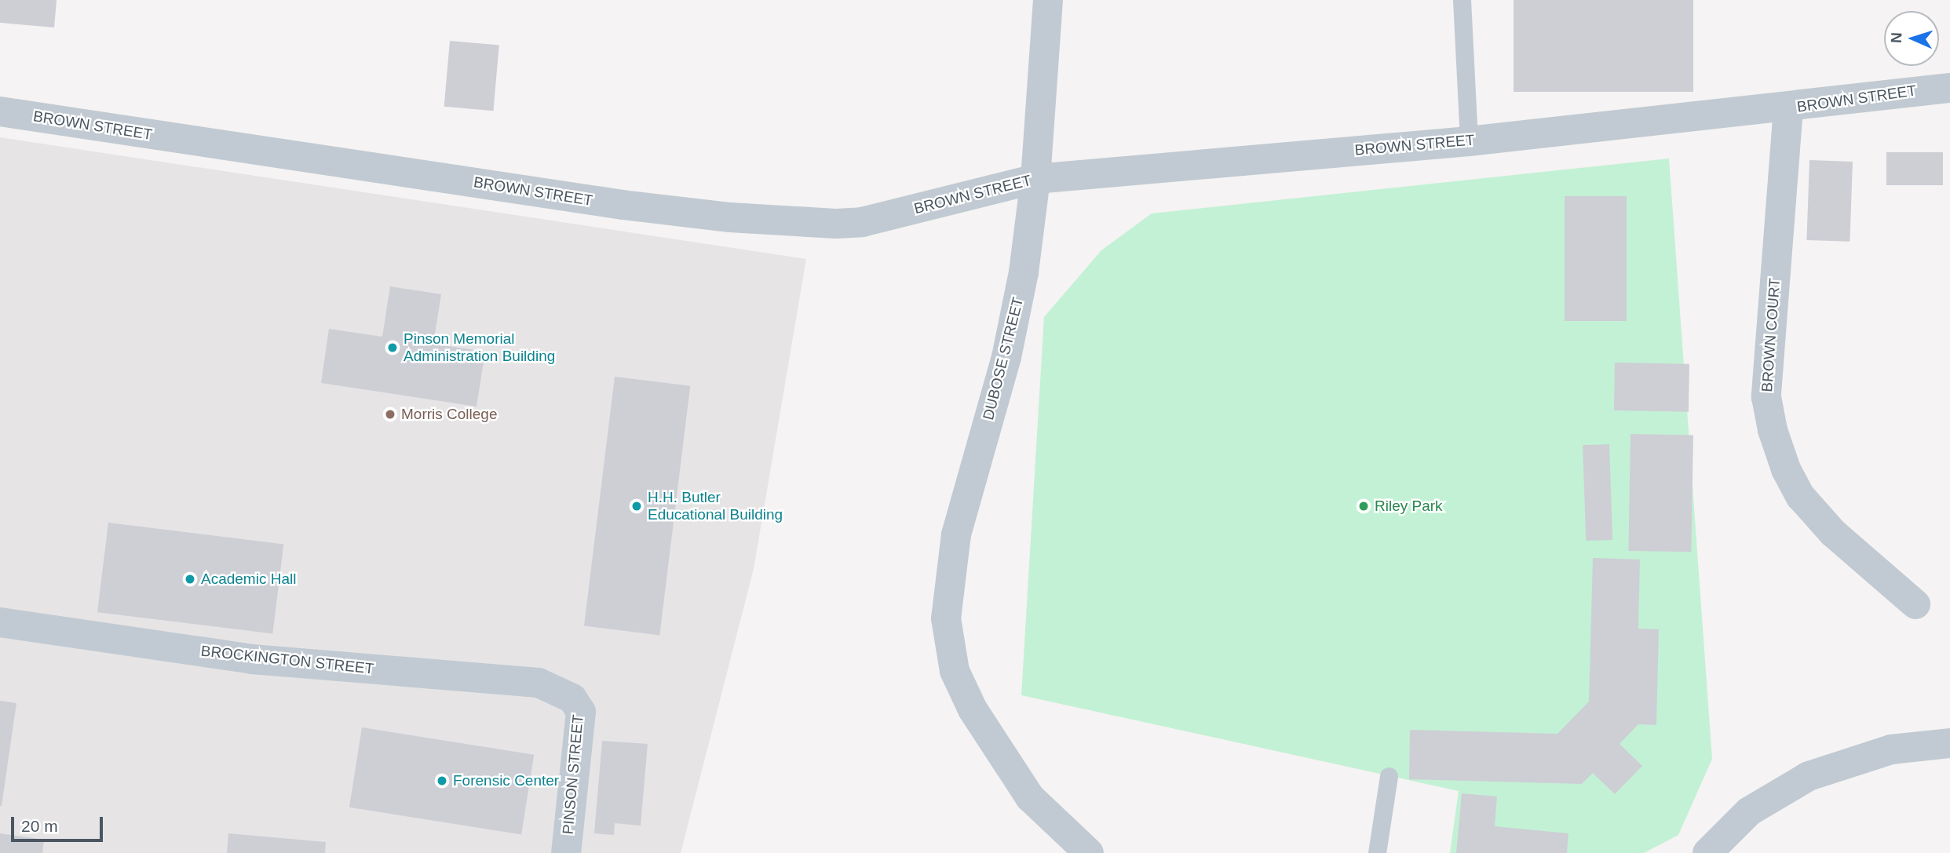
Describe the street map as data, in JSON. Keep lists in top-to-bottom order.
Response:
{
  "streets": {
    "street": [
      "BROWN STREET",
      "BROWN COURT",
      "DUBOSE STREET",
      "BROCKINGTON STREET",
      "PINSON STREET"
    ]
  },
  "crossings": [
    ["BROWN STREET", "BROWN COURT"],
    ["BROWN STREET", "DUBOSE STREET"],
    ["BROCKINGTON STREET", "PINSON STREET"]
  ],
  "places": [
    "Pinson Memorial Administration Building",
    "Morris College",
    "H.H. Butler Educational Building",
    "Riley Park",
    "Academic Hall",
    "Forensic Center"
  ],
  "scale_bar": "20 m",
  "north": "left"
}
